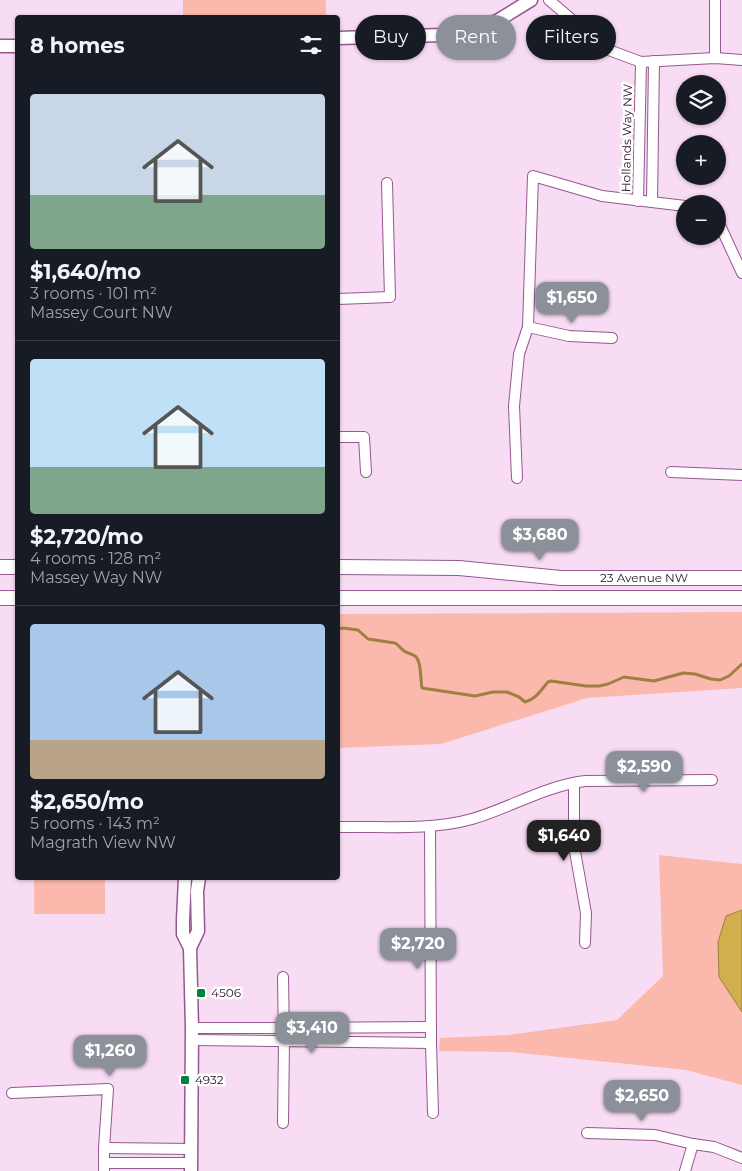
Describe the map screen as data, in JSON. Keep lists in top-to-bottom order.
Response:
{
  "streets": {
    "main road": ["23 Avenue NW"],
    "street": ["Hollands Way NW"]
  },
  "places": {
    "transit": ["4506", "4932"]
  },
  "page": {
    "chip": ["Buy", "Rent", "Filters"],
    "heading": "8 homes",
    "map_buttons": ["+", "−"],
    "list": [
      {
        "name": "$1,640/mo",
        "note": "3 rooms · 101 m² · Massey Court NW"
      },
      {
        "name": "$2,720/mo",
        "note": "4 rooms · 128 m² · Massey Way NW"
      },
      {
        "name": "$2,650/mo",
        "note": "5 rooms · 143 m² · Magrath View NW"
      }
    ],
    "price": [
      "$1,650",
      "$3,680",
      "$2,590",
      "$1,640",
      "$2,720",
      "$3,410",
      "$1,260",
      "$2,650"
    ]
  }
}
